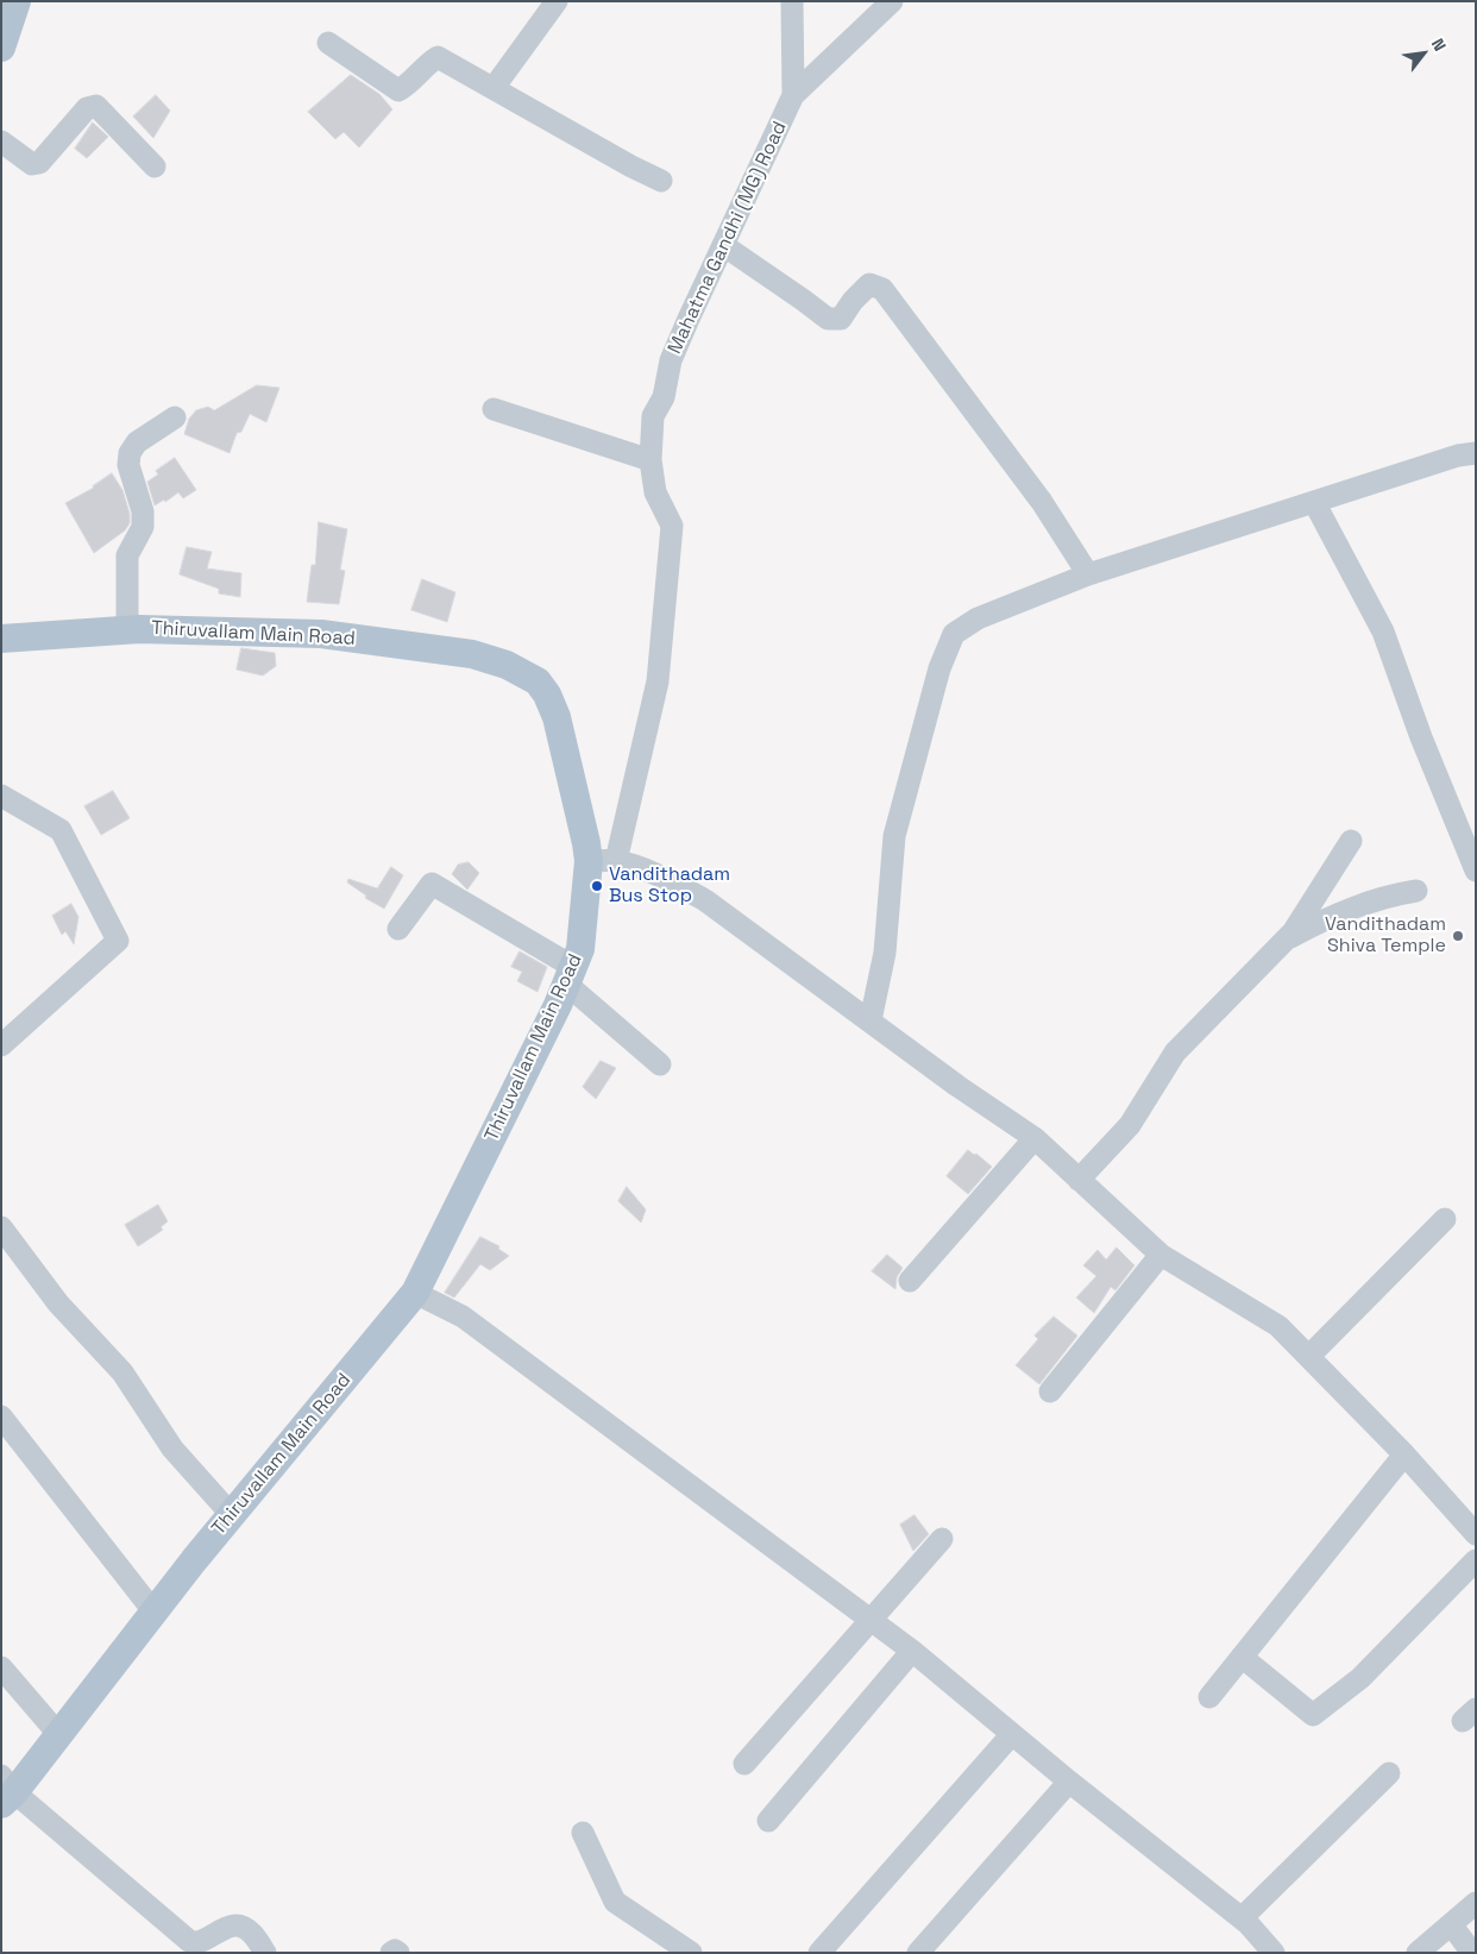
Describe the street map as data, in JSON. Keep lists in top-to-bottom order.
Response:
{
  "streets": {
    "main road": ["Thiruvallam Main Road"],
    "street": ["Mahatma Gandhi (MG) Road"]
  },
  "places": ["Vandithadam Bus Stop", "Vandithadam Shiva Temple"],
  "north": "top right"
}
